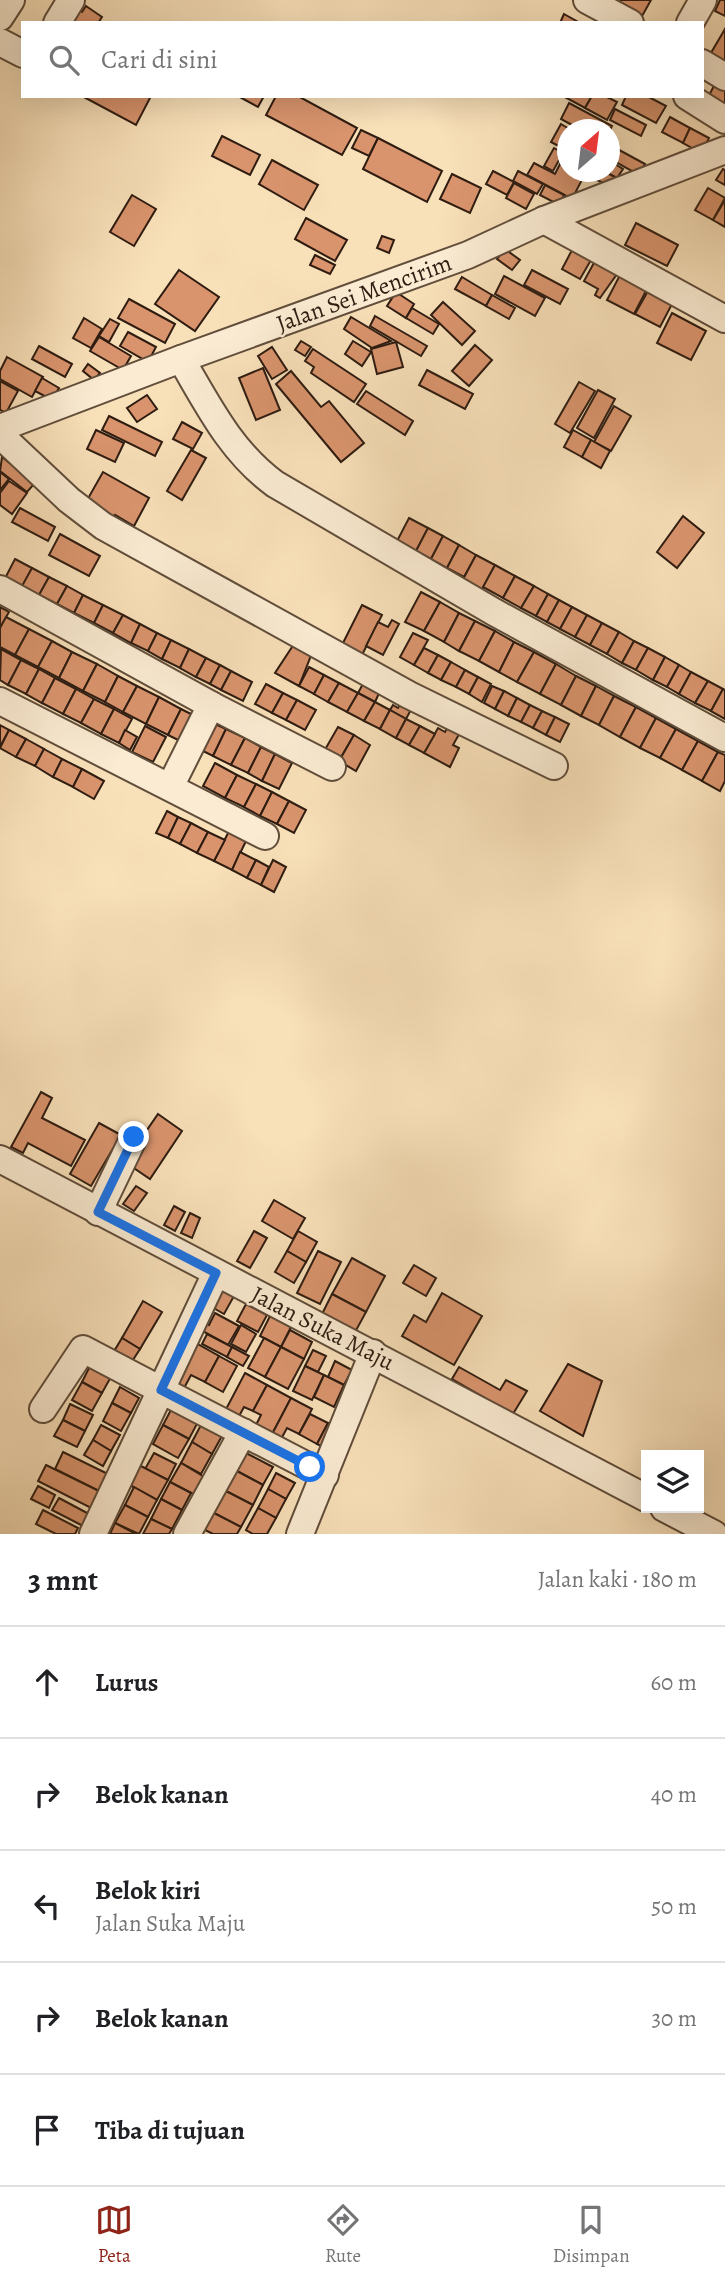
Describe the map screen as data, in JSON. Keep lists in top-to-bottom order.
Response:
{
  "streets": {
    "street": ["Jalan Sei Mencirim", "Jalan Suka Maju"]
  },
  "north": "top right",
  "page": {
    "search": "Cari di sini",
    "heading": ["3 mnt", "Jalan kaki · 180 m"],
    "list": [
      ["Lurus", "60 m"],
      ["Belok kanan", "40 m"],
      ["Belok kiri", "Jalan Suka Maju", "50 m"],
      ["Belok kanan", "30 m"],
      "Tiba di tujuan"
    ],
    "nav": ["Peta", "Rute", "Disimpan"]
  }
}
